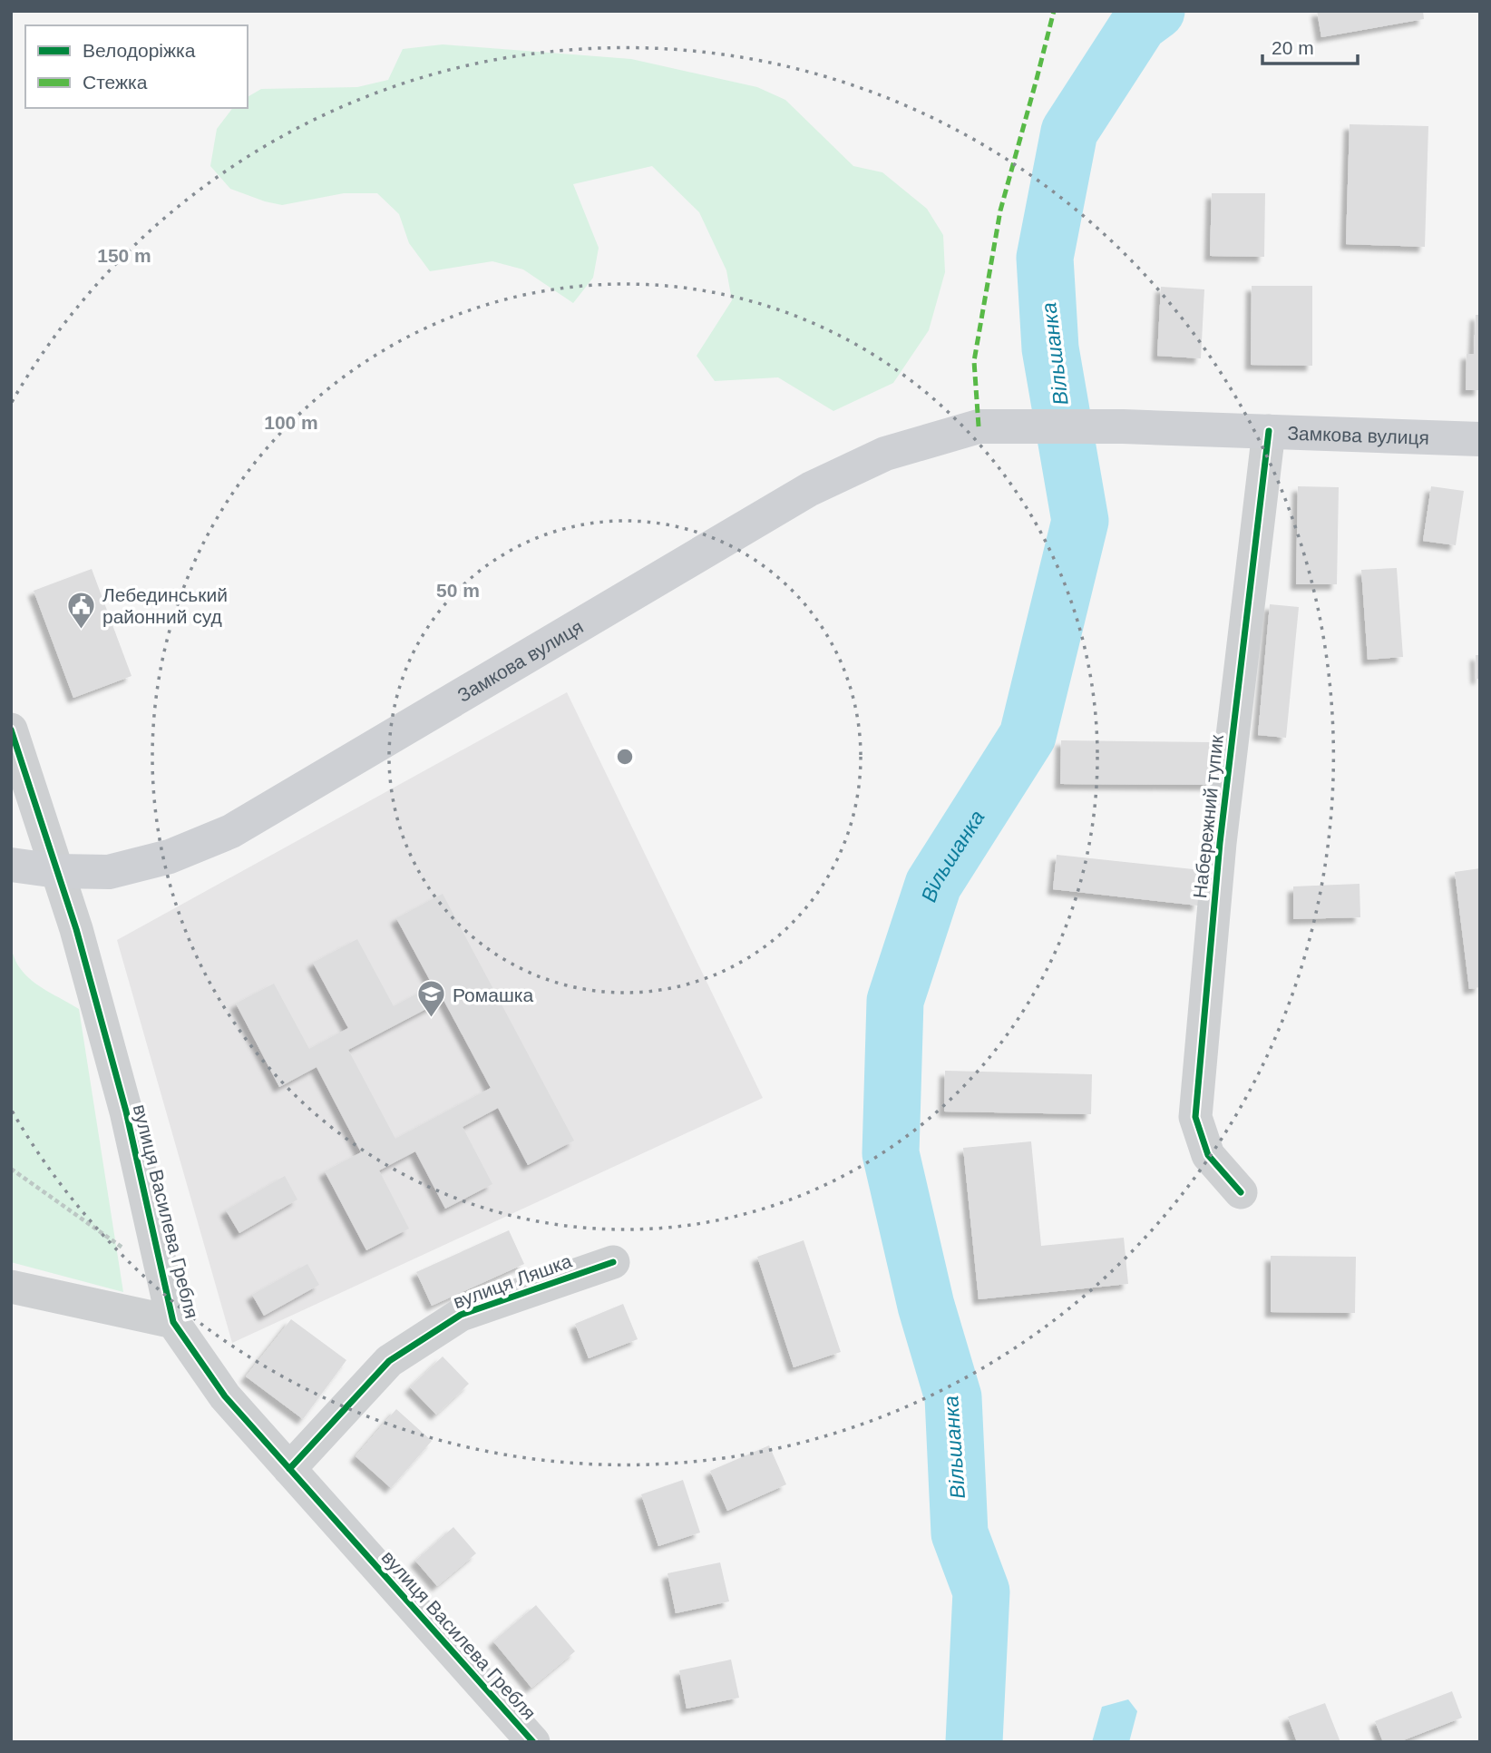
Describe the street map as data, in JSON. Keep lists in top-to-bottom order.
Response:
{
  "streets": {
    "main road": ["Замкова вулиця"],
    "street": ["Набережний тупик", "вулиця Василева Гребля", "вулиця Ляшка"]
  },
  "crossings": [
    ["Замкова вулиця", "Набережний тупик"],
    ["Замкова вулиця", "вулиця Василева Гребля"],
    ["вулиця Василева Гребля", "вулиця Ляшка"]
  ],
  "water": ["Вільшанка"],
  "places": {
    "public building": ["Лебединський районний суд"],
    "school or university": ["Ромашка"]
  },
  "legend": ["Велодоріжка", "Стежка"],
  "scale_bar": "20 m",
  "rings": ["150 m", "100 m", "50 m"]
}
